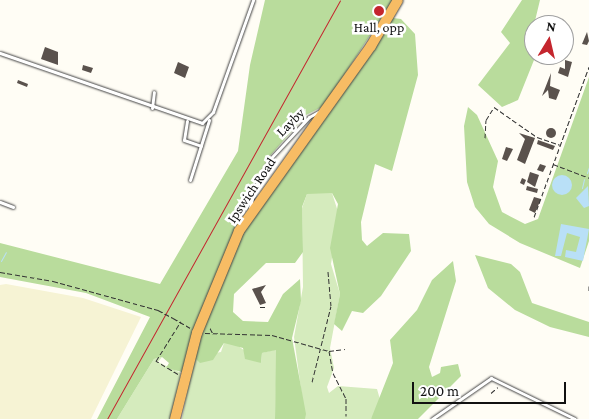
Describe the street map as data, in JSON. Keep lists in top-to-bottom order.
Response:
{
  "streets": {
    "highway": ["Ipswich Road"]
  },
  "places": ["Hall, opp"],
  "scale_bar": "200 m",
  "north": "top"
}
